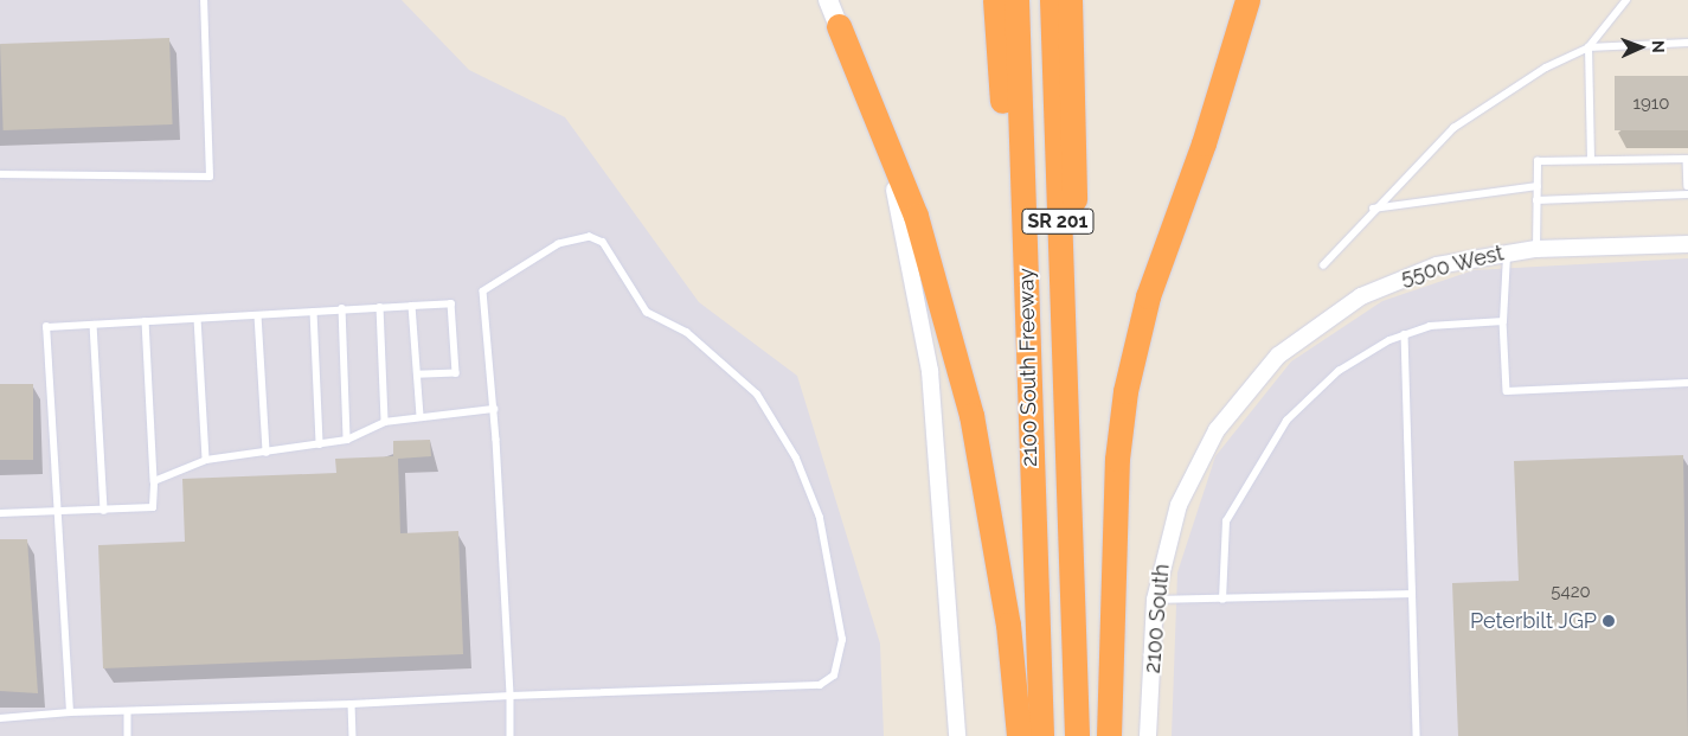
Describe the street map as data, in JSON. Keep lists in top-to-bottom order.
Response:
{
  "streets": {
    "highway": ["SR 201", "2100 South Freeway"],
    "street": ["5500 West", "2100 South"]
  },
  "crossings": [
    ["5500 West", "2100 South"]
  ],
  "places": ["Peterbilt JGP"],
  "house_numbers": ["1910", "5420"],
  "north": "right"
}
